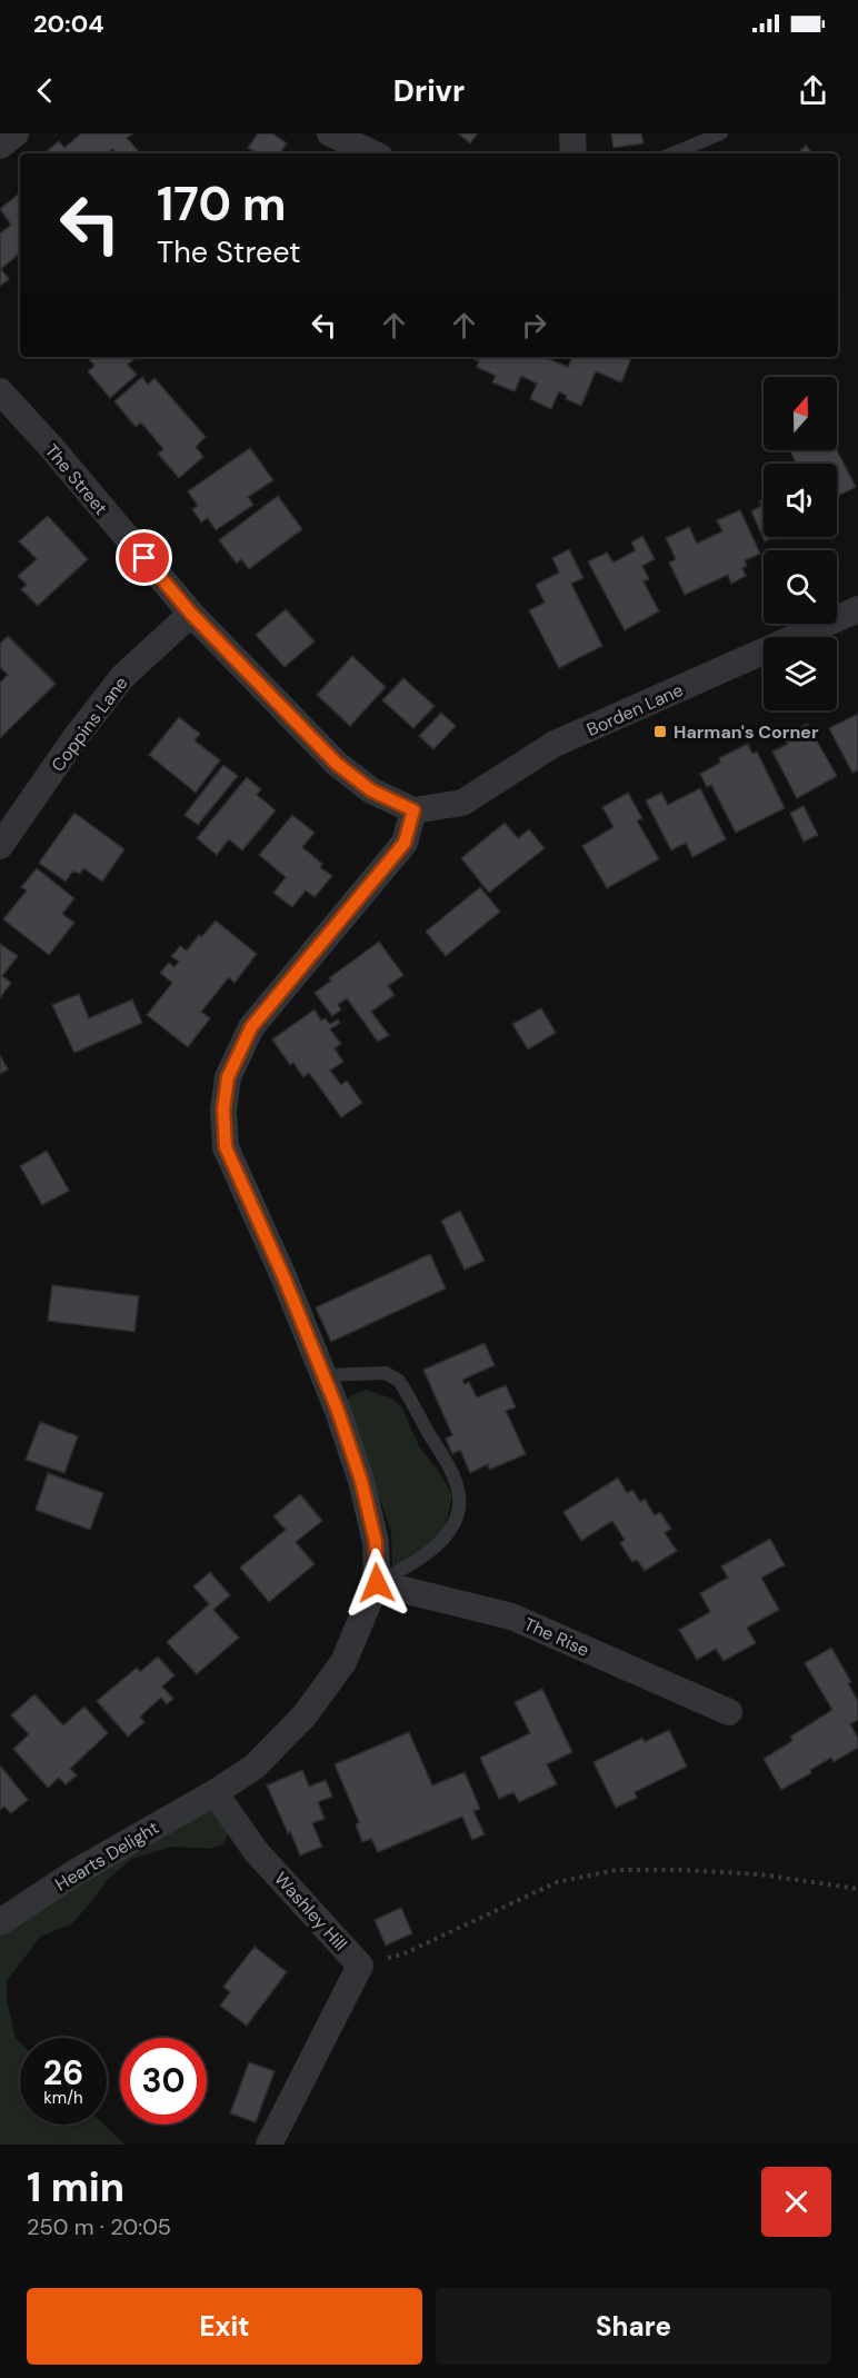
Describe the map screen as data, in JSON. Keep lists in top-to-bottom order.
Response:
{
  "streets": {
    "street": [
      "The Street",
      "Borden Lane",
      "Coppins Lane",
      "The Rise",
      "Hearts Delight",
      "Washley Hill"
    ]
  },
  "crossings": [
    ["The Street", "Borden Lane"],
    ["The Street", "Coppins Lane"],
    ["The Rise", "Hearts Delight"],
    ["Hearts Delight", "Washley Hill"]
  ],
  "places": {
    "transit": ["Harman's Corner"]
  },
  "north": "top",
  "page": {
    "status": "20:04",
    "header": "Drivr",
    "turn": ["170 m", "The Street"],
    "speed": "26 km/h",
    "limit": "30",
    "heading": ["1 min", "250 m · 20:05"],
    "buttons": ["Exit", "Share"]
  }
}
